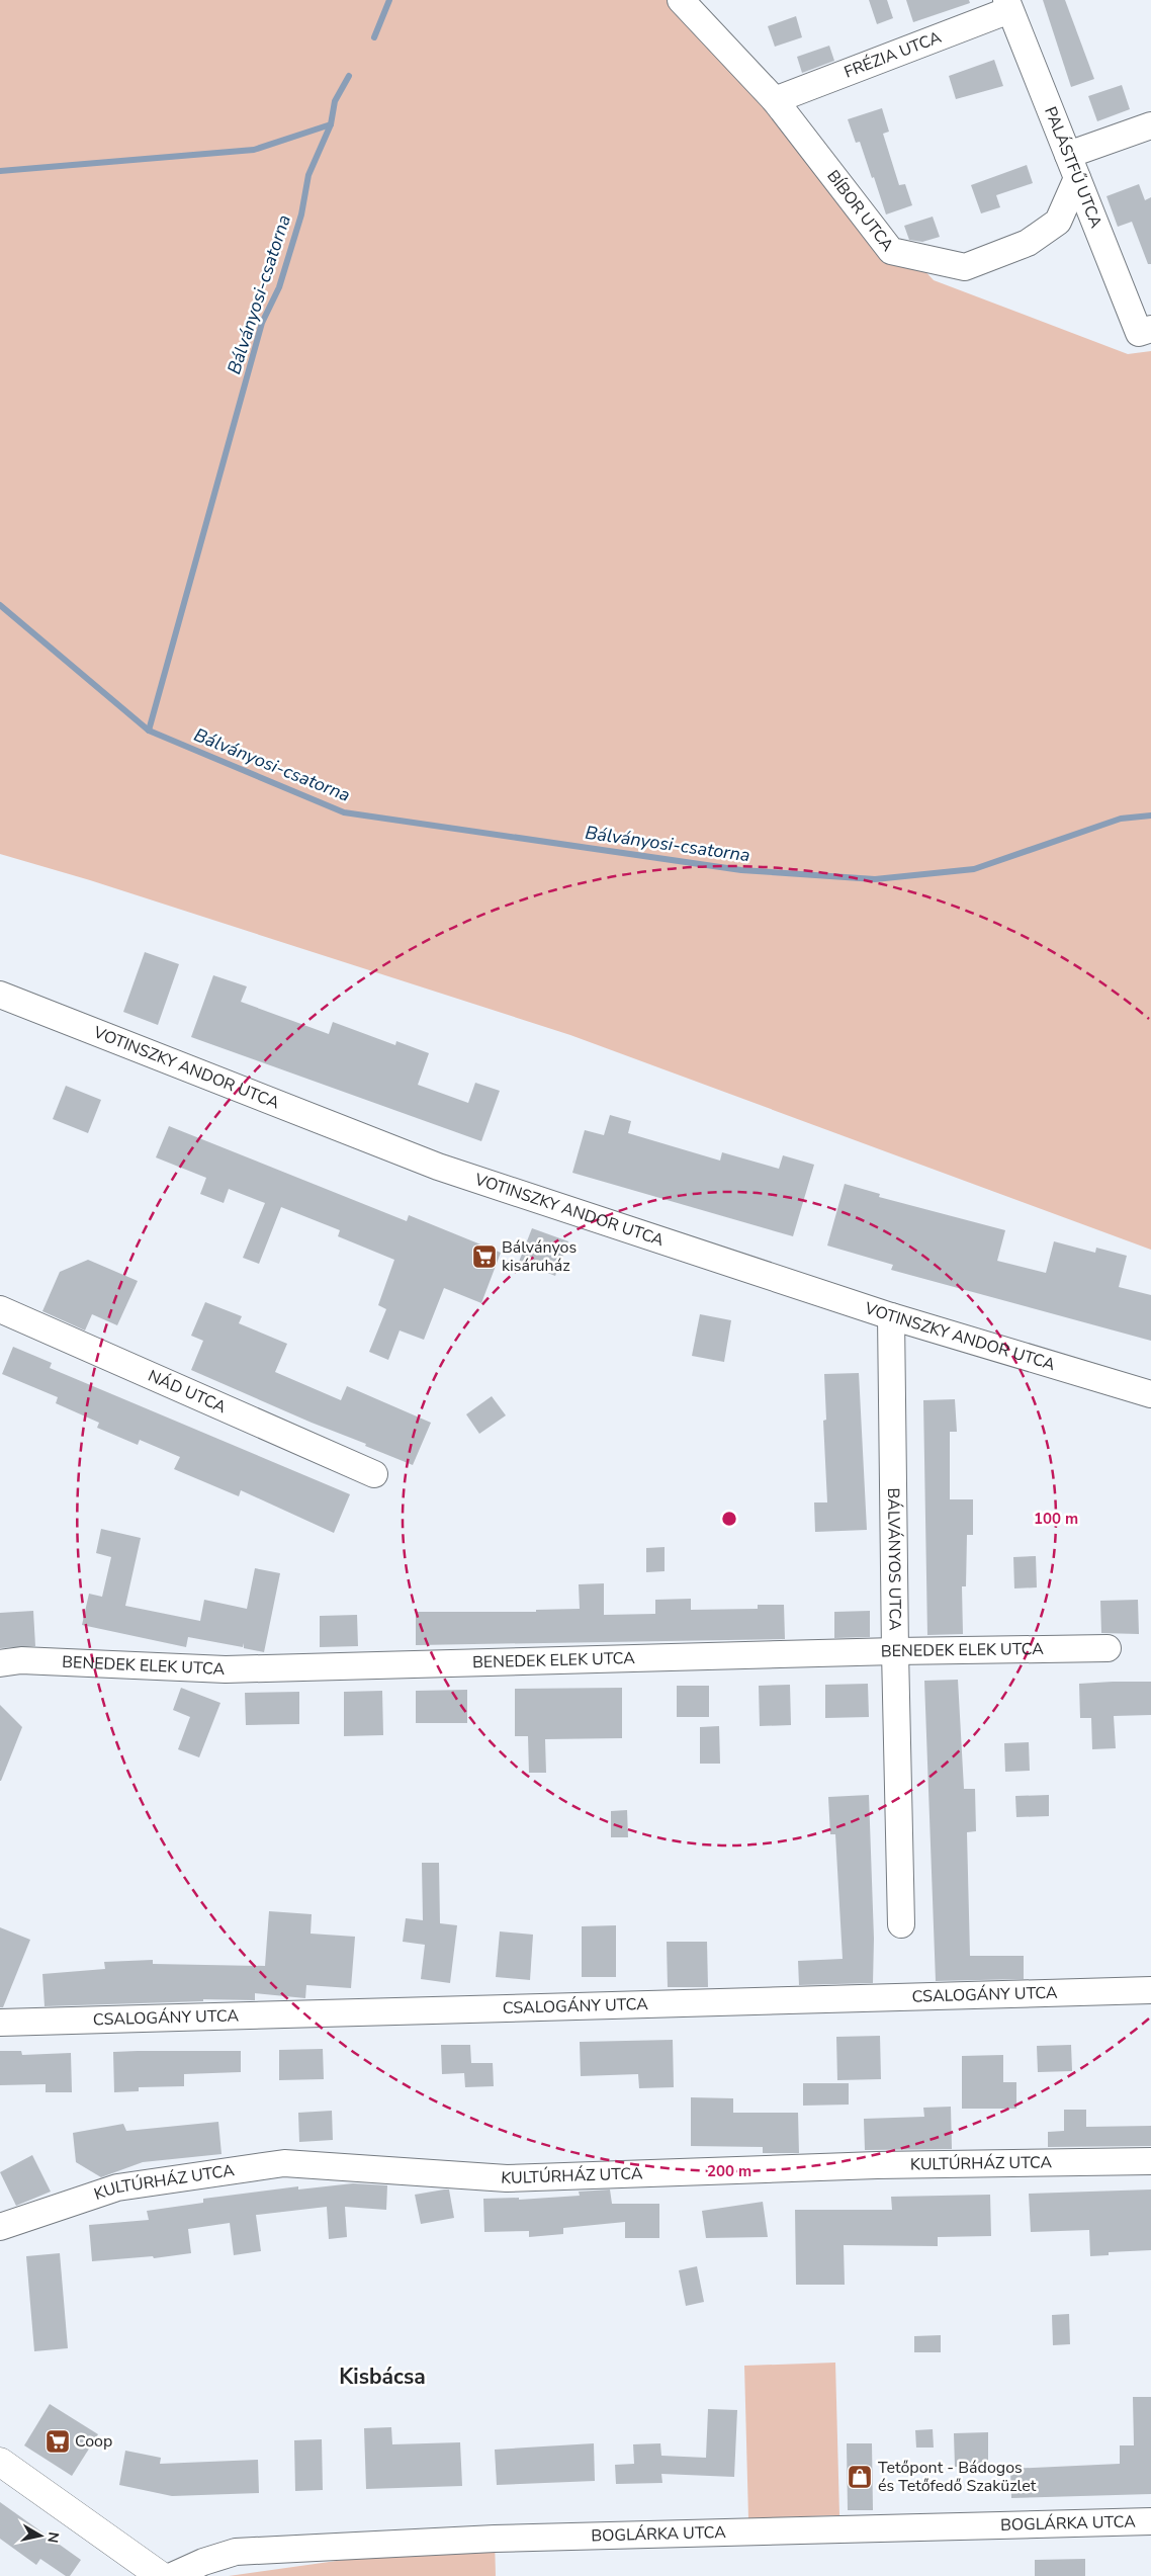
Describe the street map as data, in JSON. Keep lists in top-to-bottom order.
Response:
{
  "streets": {
    "street": [
      "FRÉZIA UTCA",
      "PALÁSTFŰ UTCA",
      "BÍBOR UTCA",
      "VOTINSZKY ANDOR UTCA",
      "NÁD UTCA",
      "BÁLVÁNYOS UTCA",
      "BENEDEK ELEK UTCA",
      "CSALOGÁNY UTCA",
      "KULTÚRHÁZ UTCA",
      "BOGLÁRKA UTCA"
    ]
  },
  "crossings": [
    ["FRÉZIA UTCA", "PALÁSTFŰ UTCA"],
    ["FRÉZIA UTCA", "BÍBOR UTCA"],
    ["PALÁSTFŰ UTCA", "BÍBOR UTCA"],
    ["VOTINSZKY ANDOR UTCA", "BÁLVÁNYOS UTCA"],
    ["BÁLVÁNYOS UTCA", "BENEDEK ELEK UTCA"]
  ],
  "districts": ["Kisbácsa"],
  "water": ["Bálványosi-csatorna"],
  "places": {
    "supermarket": ["Bálványos kisáruház", "Coop"],
    "shop": ["Tetőpont - Bádogos és Tetőfedő Szaküzlet"]
  },
  "north": "right",
  "rings": ["100 m", "200 m"]
}
